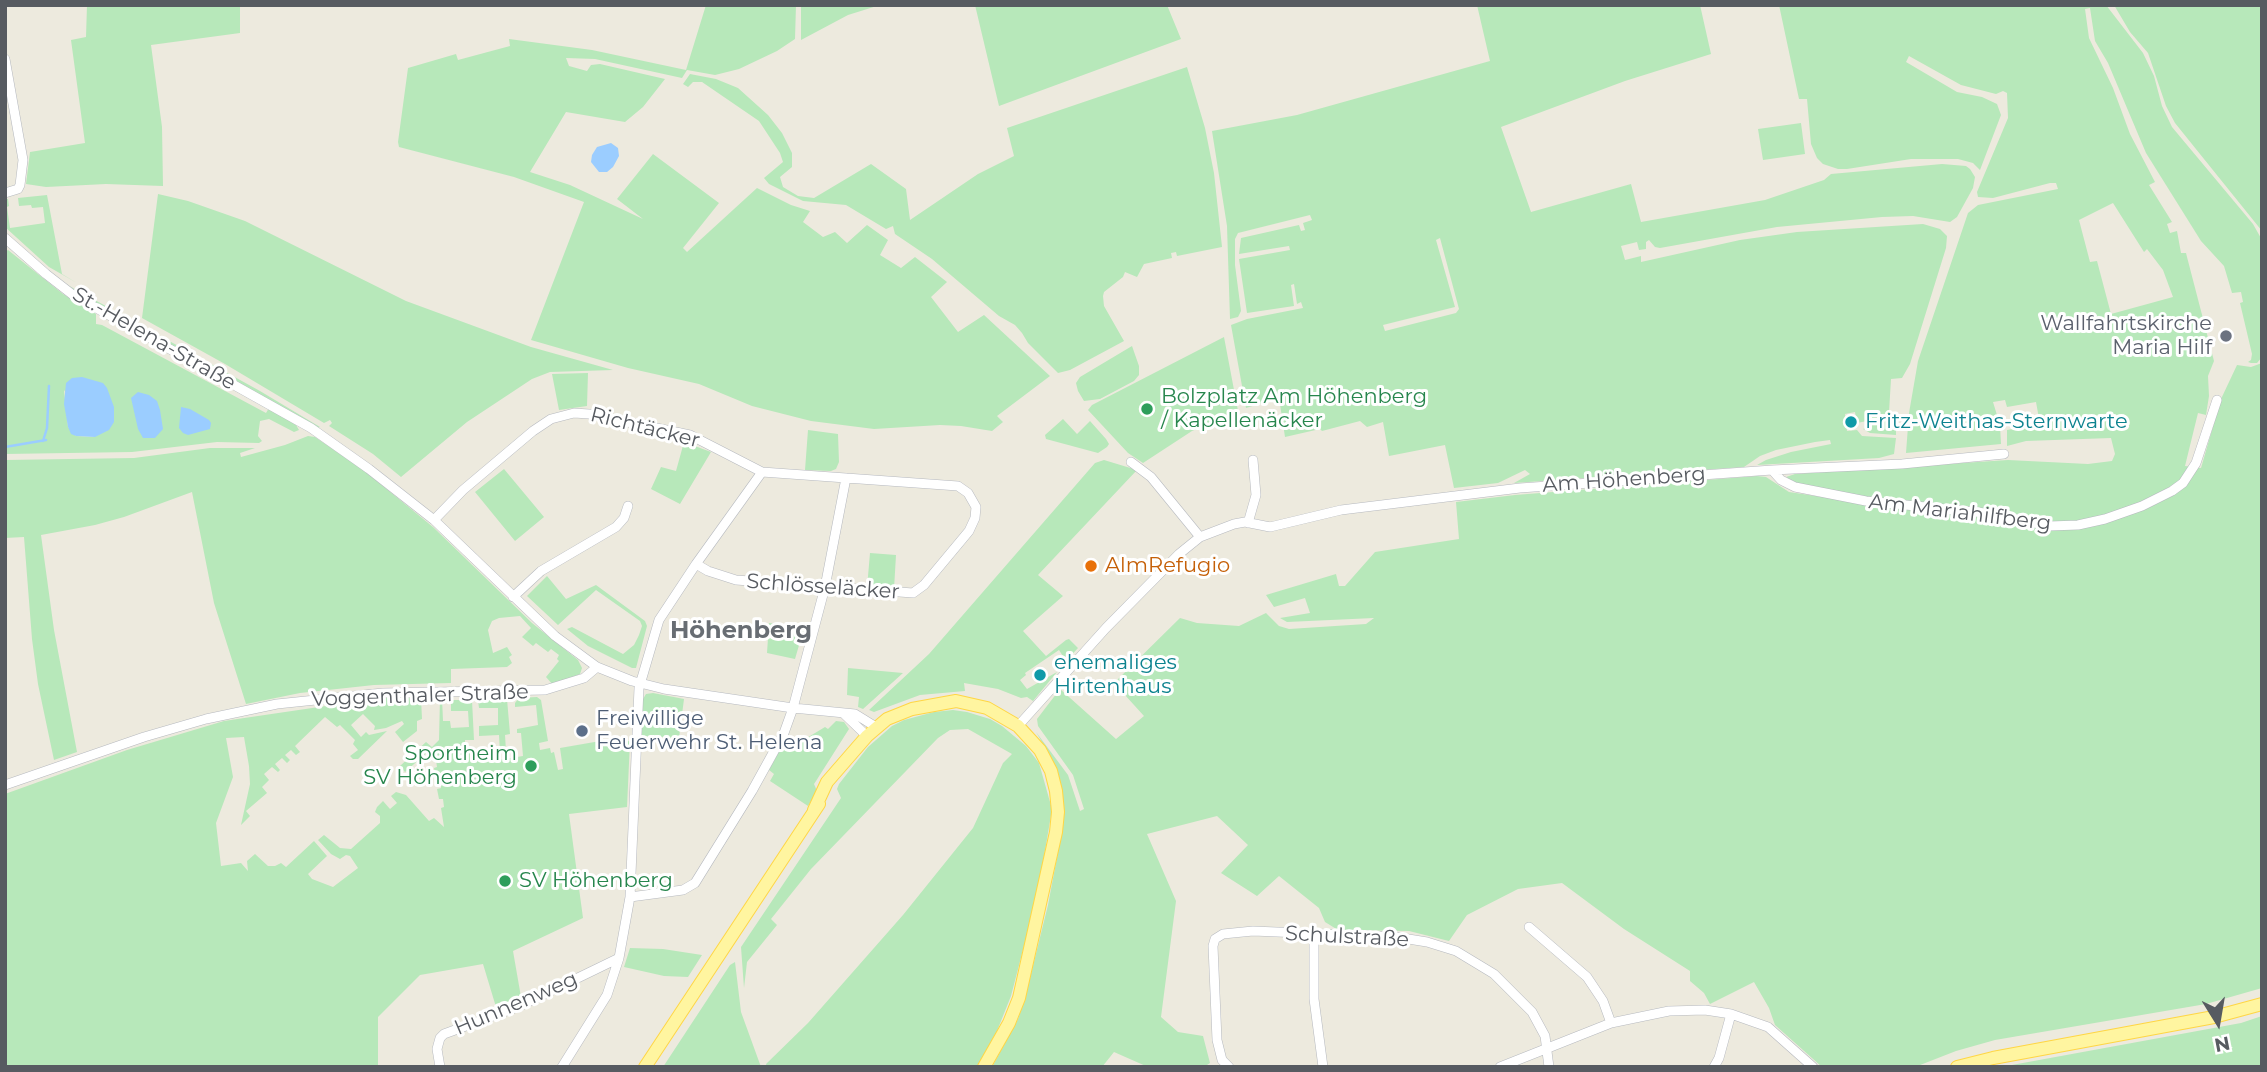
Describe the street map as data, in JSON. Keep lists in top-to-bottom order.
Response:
{
  "streets": {
    "street": [
      "St.-Helena-Straße",
      "Richtäcker",
      "Am Höhenberg",
      "Am Mariahilfberg",
      "Schlösseläcker",
      "Voggenthaler Straße",
      "Schulstraße",
      "Hunnenweg"
    ]
  },
  "crossings": [
    ["St.-Helena-Straße", "Richtäcker"],
    ["St.-Helena-Straße", "Voggenthaler Straße"],
    ["Am Höhenberg", "Am Mariahilfberg"]
  ],
  "districts": ["Höhenberg"],
  "places": [
    "Wallfahrtskirche Maria Hilf",
    "Bolzplatz Am Höhenberg / Kapellenäcker",
    "Fritz-Weithas-Sternwarte",
    "AlmRefugio",
    "ehemaliges Hirtenhaus",
    "Freiwillige Feuerwehr St. Helena",
    "Sportheim SV Höhenberg",
    "SV Höhenberg"
  ],
  "north": "bottom"
}
